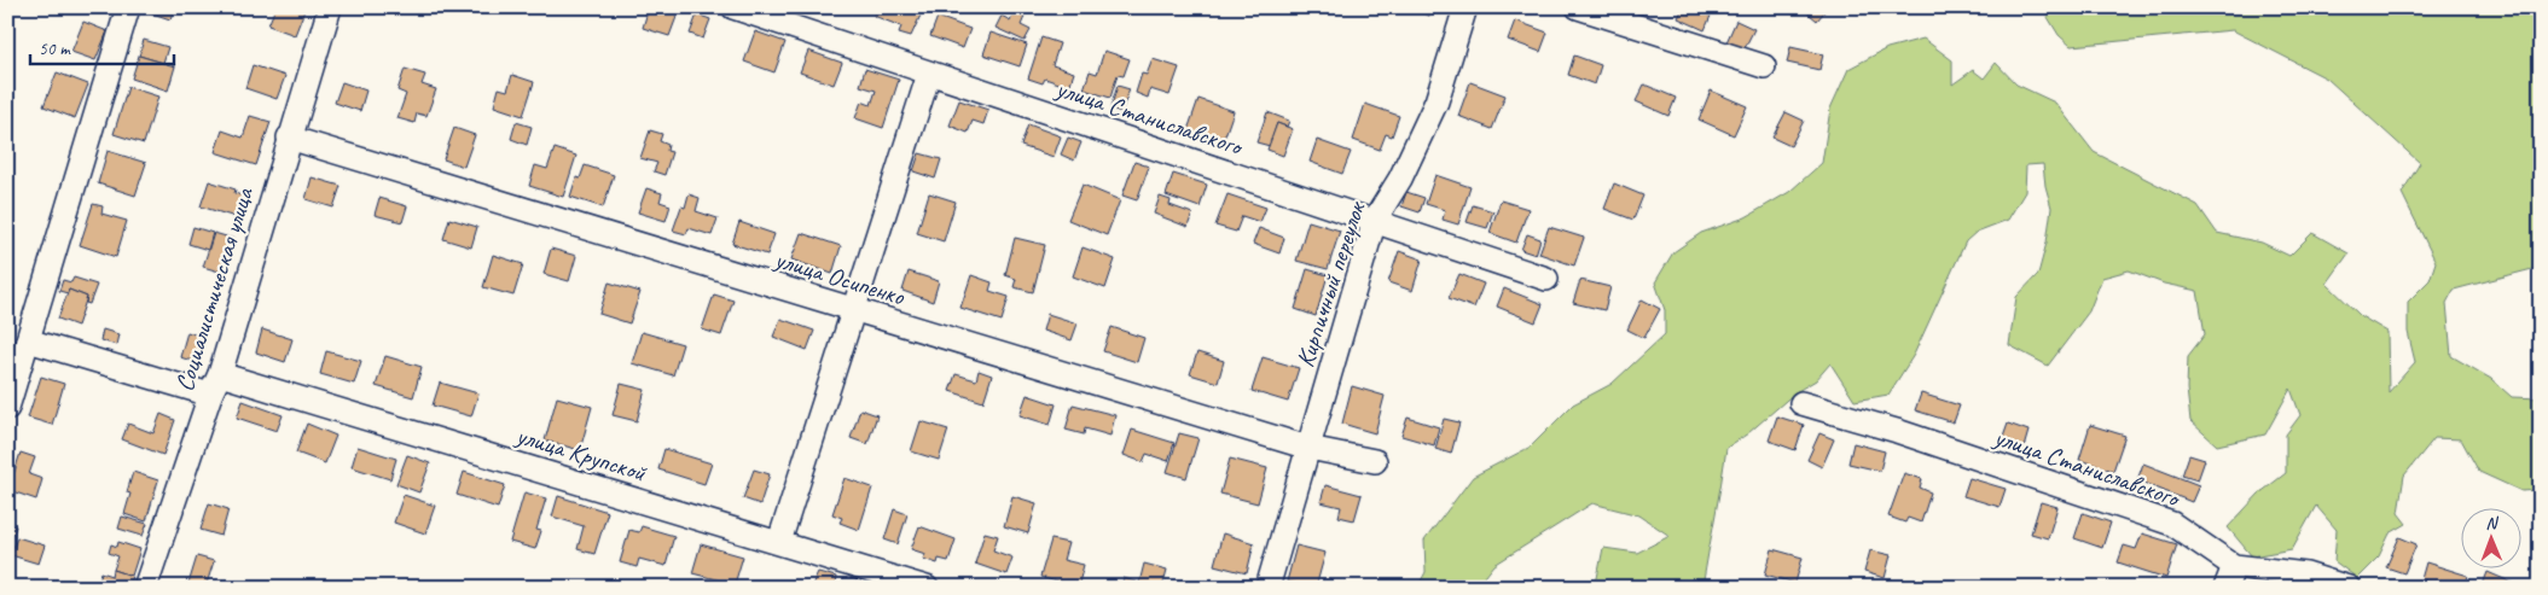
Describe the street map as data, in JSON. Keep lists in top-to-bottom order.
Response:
{
  "streets": {
    "street": [
      "улица Станиславского",
      "улица Осипенко",
      "Кирпичный переулок",
      "Социалистическая улица",
      "улица Крупской"
    ]
  },
  "crossings": [
    ["улица Станиславского", "Кирпичный переулок"],
    ["улица Осипенко", "Кирпичный переулок"],
    ["улица Осипенко", "Социалистическая улица"],
    ["Социалистическая улица", "улица Крупской"]
  ],
  "scale_bar": "50 m",
  "north": "top"
}
